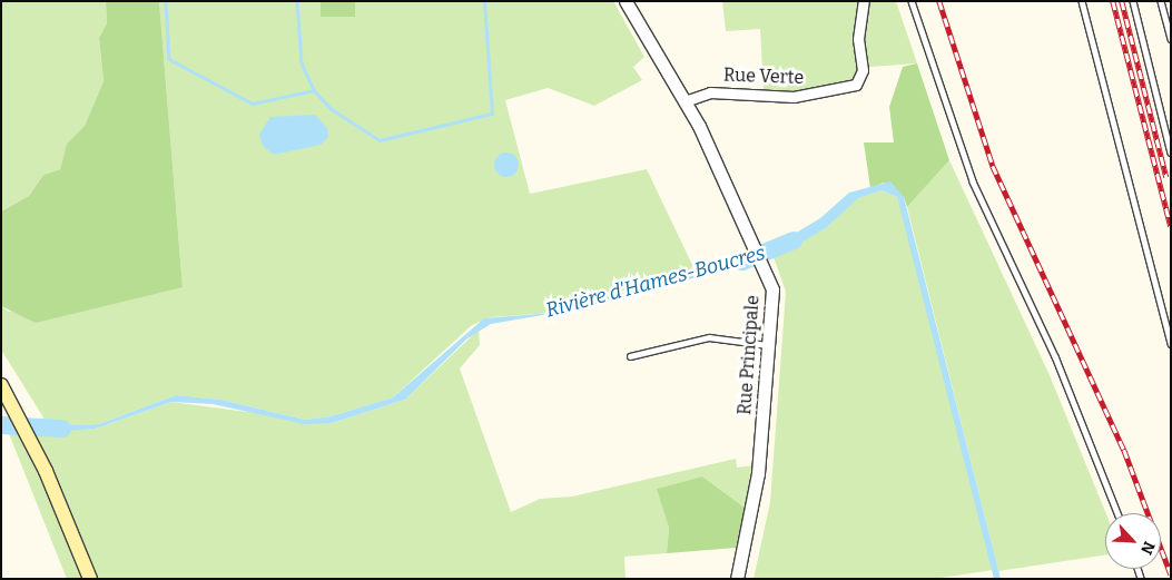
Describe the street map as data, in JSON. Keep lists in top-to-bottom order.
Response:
{
  "streets": {
    "street": ["Rue Verte", "Rue Principale"]
  },
  "crossings": [
    ["Rue Verte", "Rue Principale"]
  ],
  "water": ["Rivière d'Hames-Boucres"],
  "north": "bottom right"
}
